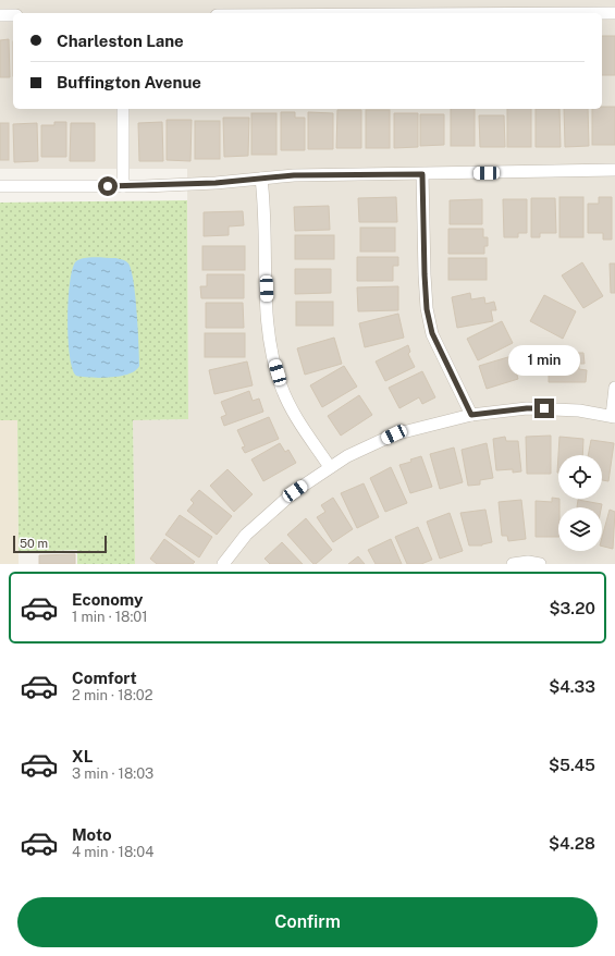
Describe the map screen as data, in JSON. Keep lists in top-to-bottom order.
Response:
{
  "scale_bar": "50 m",
  "page": {
    "banner": ["Charleston Lane", "Buffington Avenue"],
    "bubble": "1 min",
    "scale": "50 m",
    "list": [
      {
        "name": "Economy",
        "note": "1 min · 18:01",
        "value": "$3.20"
      },
      {
        "name": "Comfort",
        "note": "2 min · 18:02",
        "value": "$4.33"
      },
      {
        "name": "XL",
        "note": "3 min · 18:03",
        "value": "$5.45"
      },
      {
        "name": "Moto",
        "note": "4 min · 18:04",
        "value": "$4.28"
      }
    ],
    "buttons": "Confirm"
  }
}
